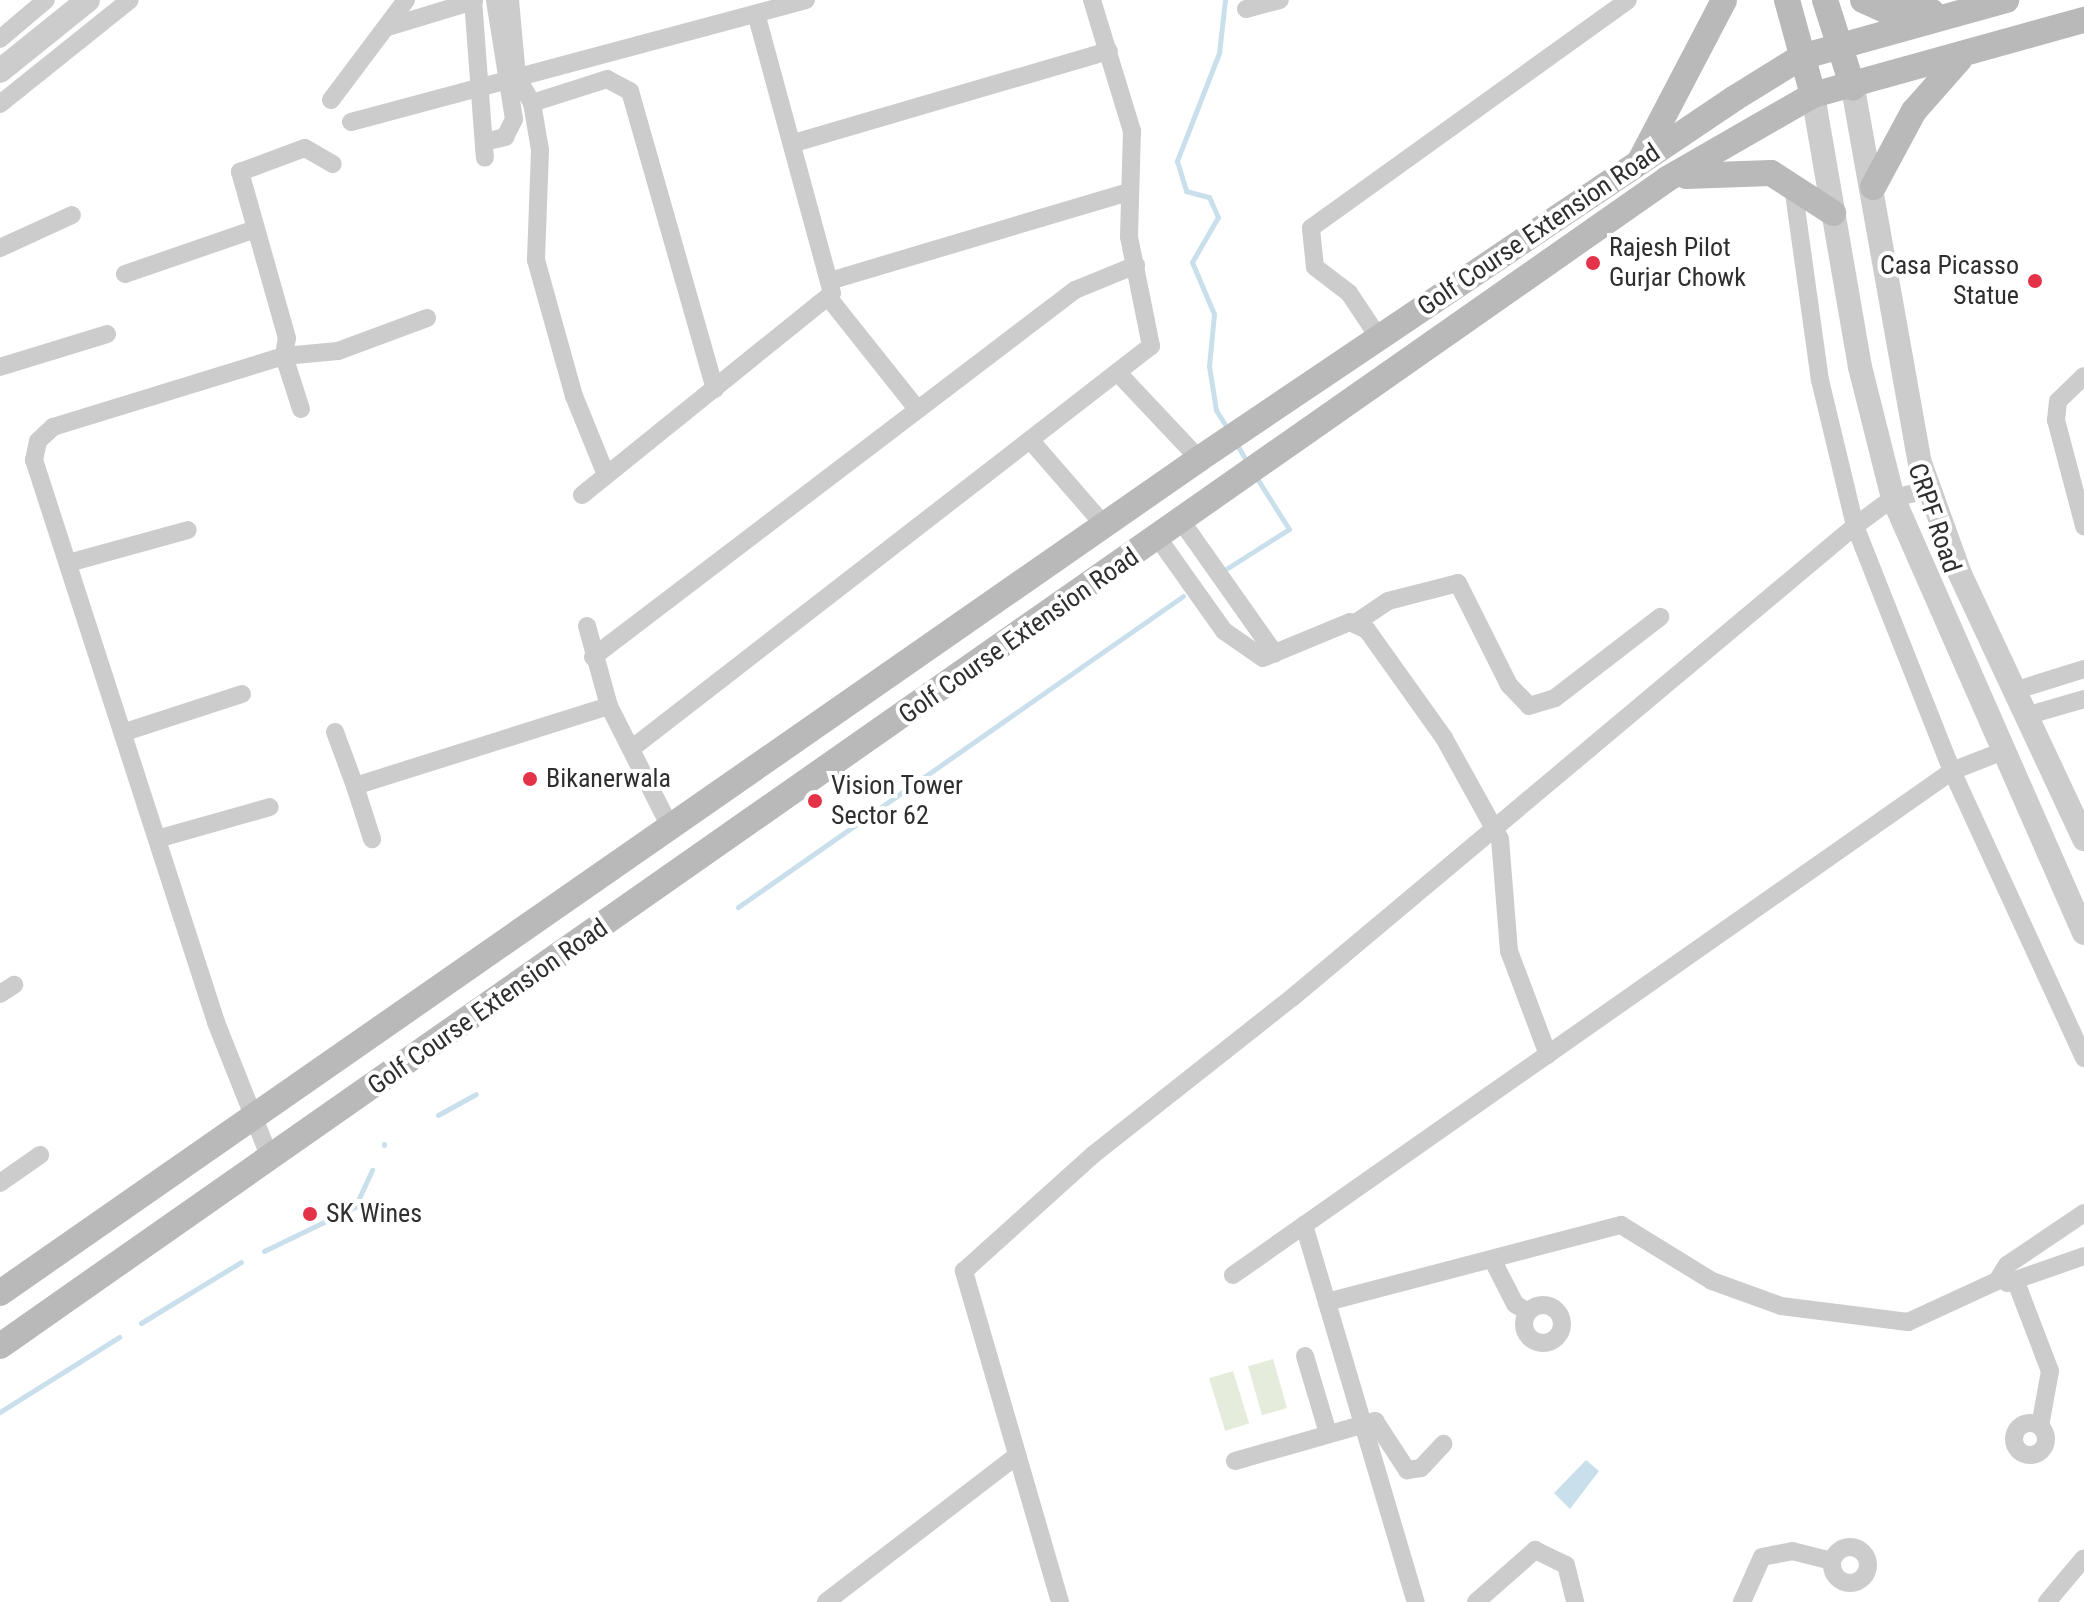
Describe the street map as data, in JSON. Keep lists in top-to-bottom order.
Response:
{
  "streets": {
    "main road": ["Golf Course Extension Road"],
    "street": ["CRPF Road"]
  },
  "crossings": [
    ["Golf Course Extension Road", "CRPF Road"]
  ],
  "places": [
    "Rajesh Pilot Gurjar Chowk",
    "Casa Picasso Statue",
    "Bikanerwala",
    "Vision Tower Sector 62",
    "SK Wines"
  ]
}
